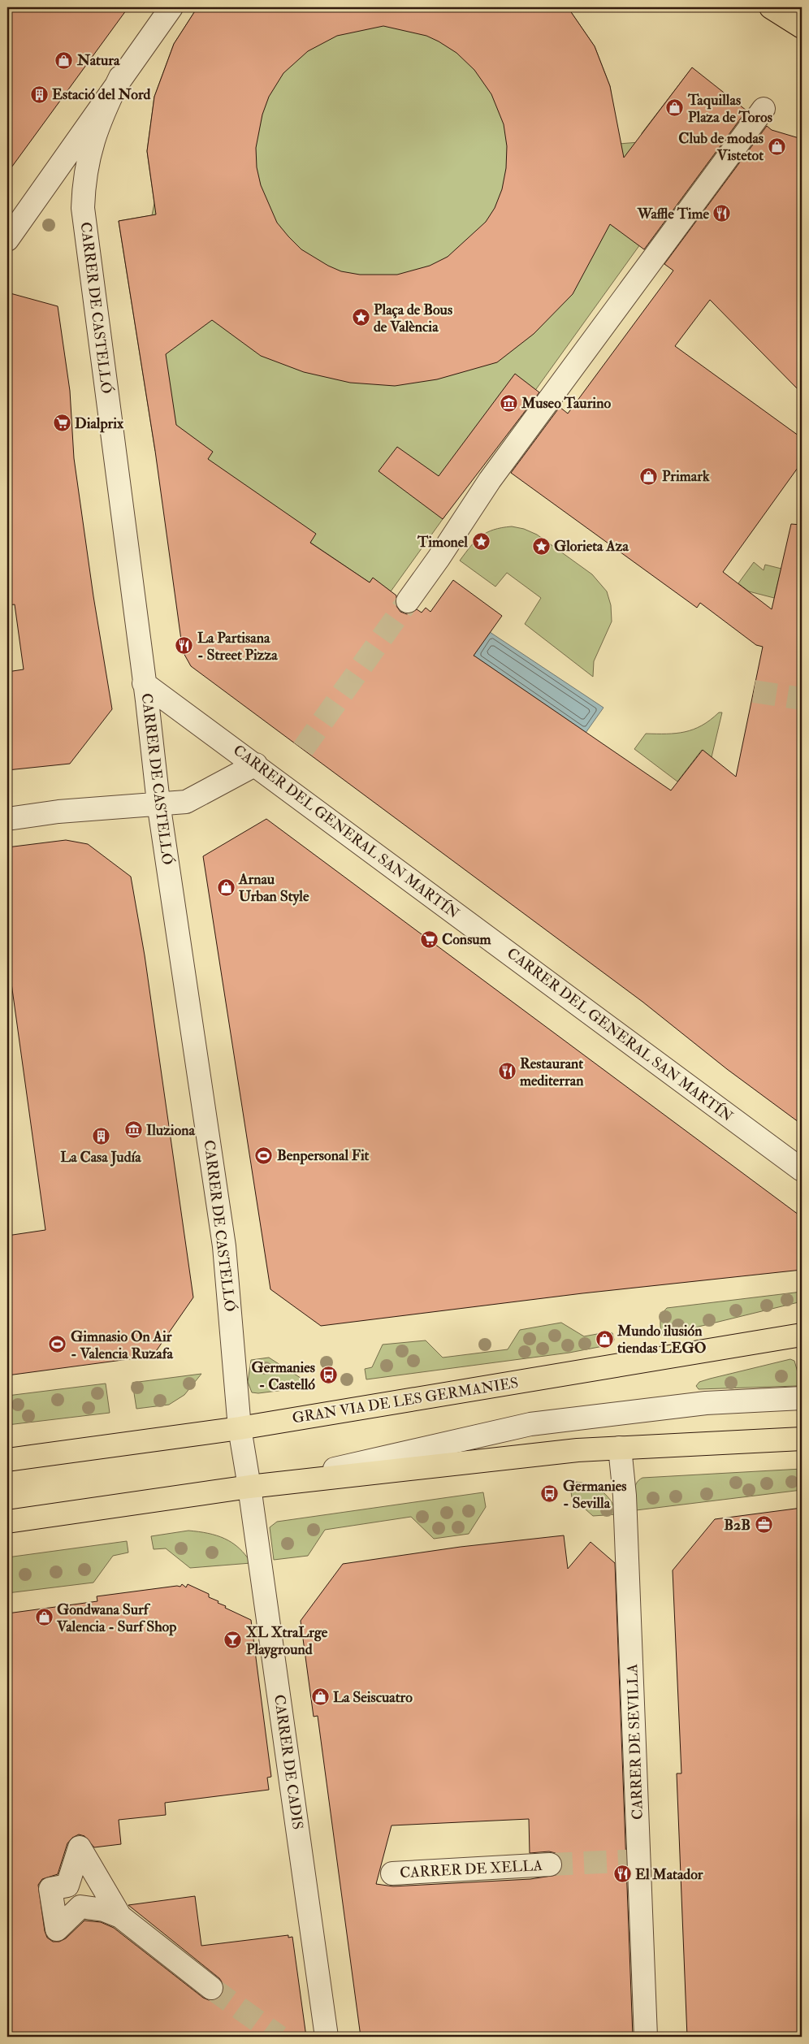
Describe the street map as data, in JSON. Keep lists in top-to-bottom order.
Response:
{
  "streets": {
    "main road": ["GRAN VIA DE LES GERMANIES"],
    "street": [
      "CARRER DE CASTELLÓ",
      "CARRER DEL GENERAL SAN MARTÍN",
      "CARRER DE SEVILLA",
      "CARRER DE CADIS",
      "CARRER DE XELLA"
    ]
  },
  "crossings": [
    ["CARRER DE CASTELLÓ", "CARRER DEL GENERAL SAN MARTÍN"],
    ["CARRER DE CASTELLÓ", "GRAN VIA DE LES GERMANIES"],
    ["CARRER DE CASTELLÓ", "CARRER DE CADIS"]
  ],
  "places": {
    "shop": [
      "Natura",
      "Taquillas Plaza de Toros",
      "Club de modas Vistetot",
      "Primark",
      "Arnau Urban Style",
      "Mundo ilusión tiendas LEGO",
      "Gondwana Surf Valencia - Surf Shop",
      "La Seiscuatro"
    ],
    "building": ["Estació del Nord", "La Casa Judía"],
    "restaurant": [
      "Waffle Time",
      "La Partisana - Street Pizza",
      "Restaurant mediterran",
      "El Matador"
    ],
    "place": ["Plaça de Bous de València", "Timonel", "Glorieta Aza"],
    "museum": ["Museo Taurino", "Iluziona"],
    "supermarket": ["Dialprix", "Consum"],
    "sports": ["Benpersonal Fit", "Gimnasio On Air - Valencia Ruzafa"],
    "bus stop": ["Germanies - Castelló", "Germanies - Sevilla"],
    "office": ["B2B"],
    "bar": ["XL XtraLrge Playground"]
  }
}
